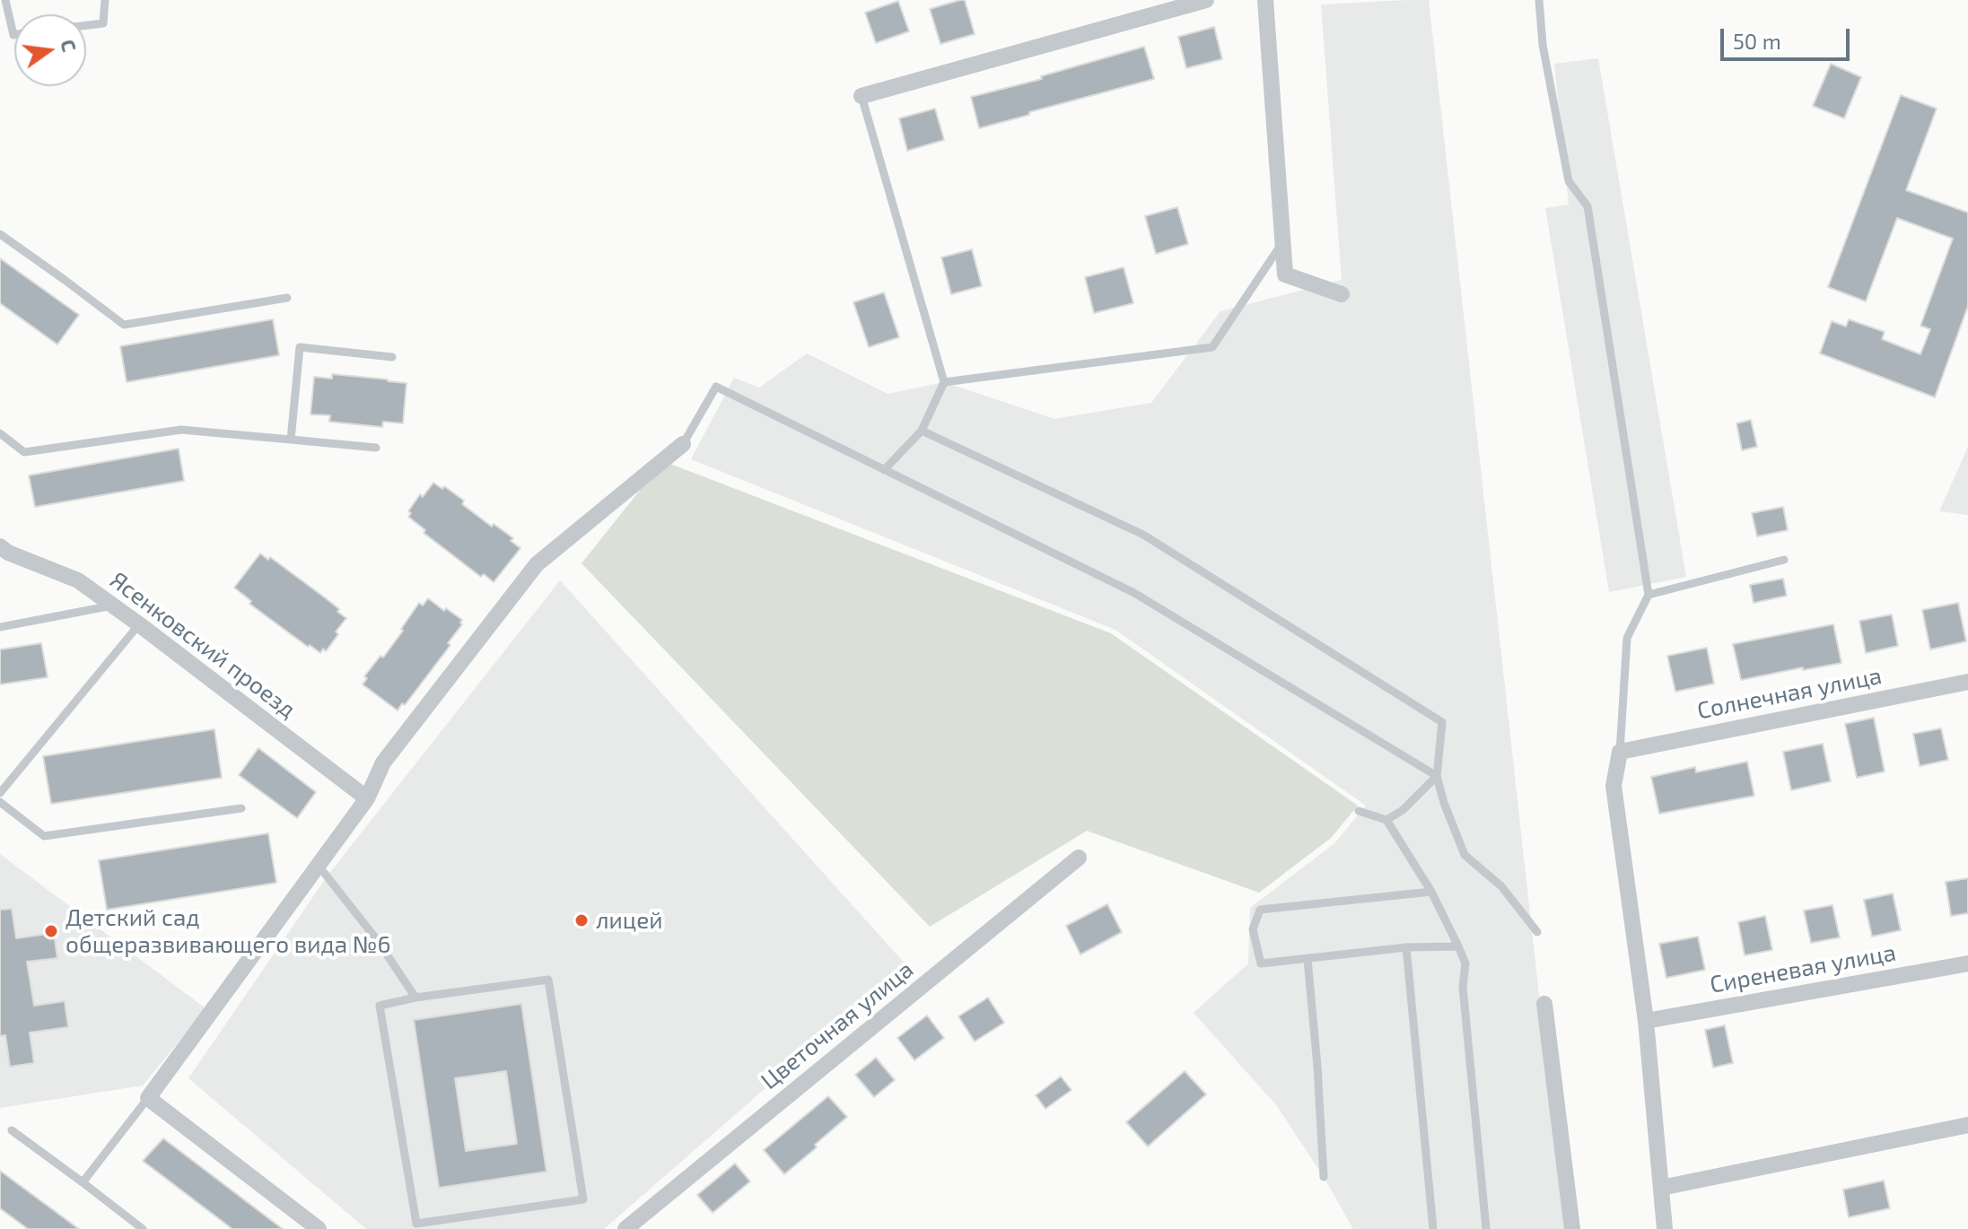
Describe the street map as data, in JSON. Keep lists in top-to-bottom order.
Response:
{
  "streets": {
    "street": [
      "Ясенковский проезд",
      "Солнечная улица",
      "Сиреневая улица",
      "Цветочная улица"
    ]
  },
  "places": ["лицей", "Детский сад общеразвивающего вида №6"],
  "scale_bar": "50 m",
  "north": "right"
}
